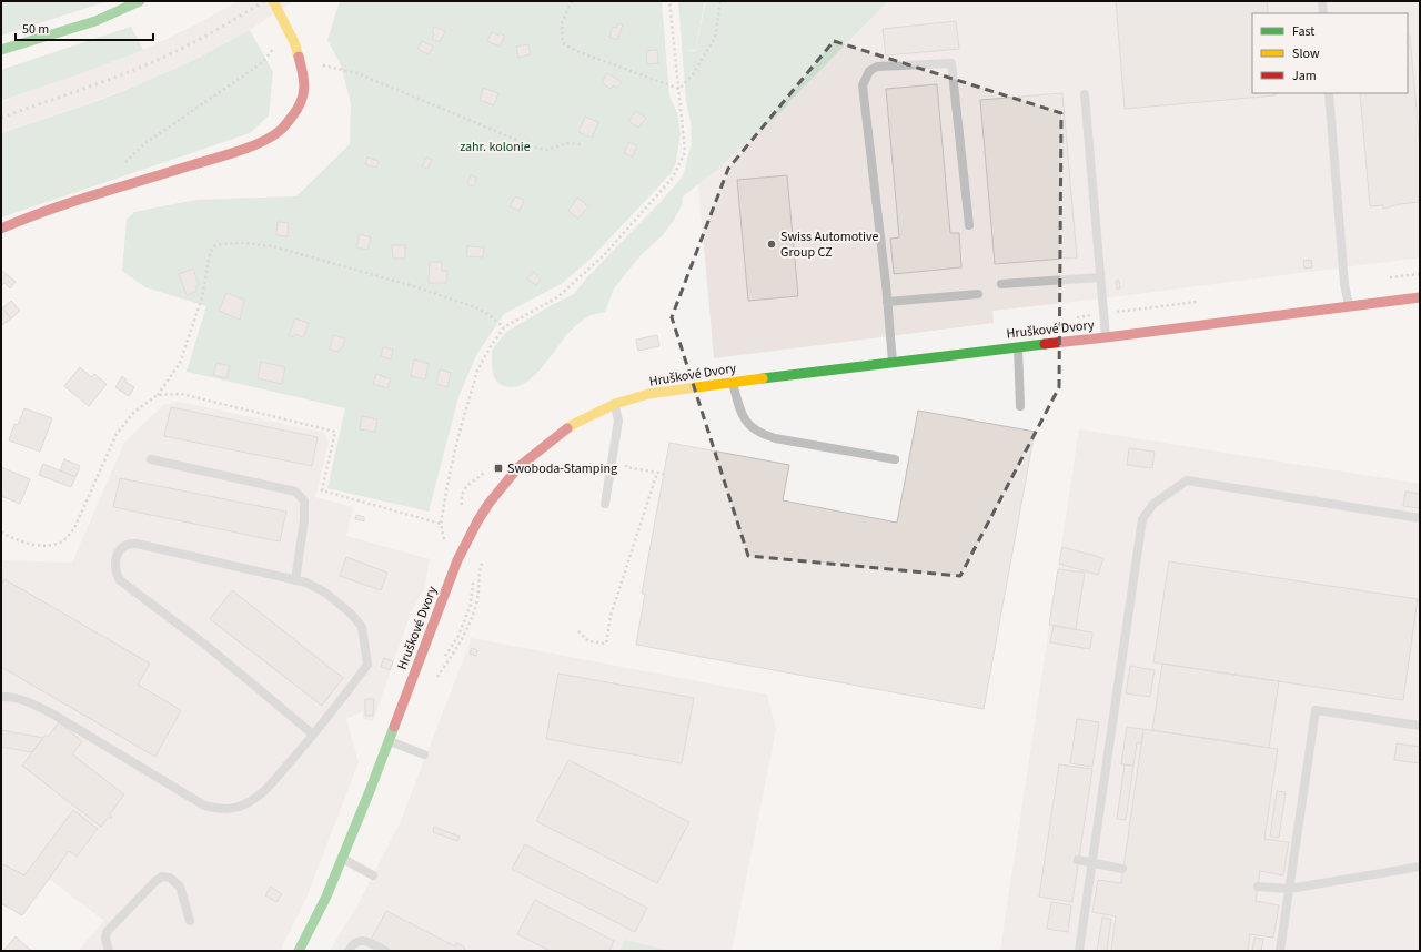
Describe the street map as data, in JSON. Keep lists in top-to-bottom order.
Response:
{
  "streets": {
    "street": ["Hruškové Dvory"]
  },
  "parks": ["zahr. kolonie"],
  "places": {
    "other": ["Swiss Automotive Group CZ"],
    "transit": ["Swoboda-Stamping"]
  },
  "legend": ["Fast", "Slow", "Jam"],
  "scale_bar": "50 m"
}
